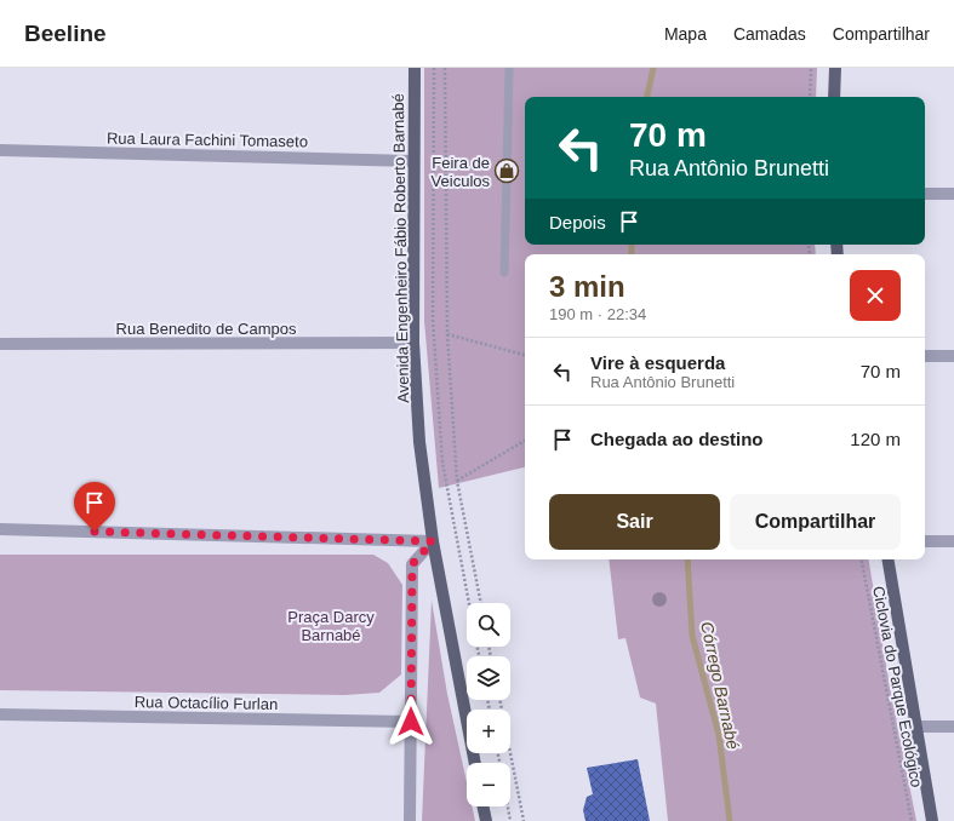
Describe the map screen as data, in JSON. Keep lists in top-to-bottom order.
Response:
{
  "streets": {
    "main road": ["Avenida Engenheiro Fábio Roberto Barnabé"],
    "street": ["Rua Laura Fachini Tomaseto", "Rua Benedito de Campos", "Rua Octacílio Furlan"],
    "path": ["Ciclovia do Parque Ecológico"]
  },
  "crossings": [
    ["Rua Laura Fachini Tomaseto", "Avenida Engenheiro Fábio Roberto Barnabé"],
    ["Avenida Engenheiro Fábio Roberto Barnabé", "Rua Benedito de Campos"]
  ],
  "water": ["Córrego Barnabé"],
  "parks": ["Praça Darcy Barnabé"],
  "places": {
    "shop": ["Feira de Veiculos"]
  },
  "page": {
    "header": "Beeline",
    "nav": ["Mapa", "Camadas", "Compartilhar"],
    "turn": ["70 m", "Rua Antônio Brunetti"],
    "then": "Depois",
    "heading": ["3 min", "190 m · 22:34"],
    "list": [
      {
        "name": "Vire à esquerda",
        "note": "Rua Antônio Brunetti",
        "value": "70 m"
      },
      {
        "name": "Chegada ao destino",
        "value": "120 m"
      }
    ],
    "buttons": ["Sair", "Compartilhar"],
    "map_buttons": ["+", "−"]
  }
}
